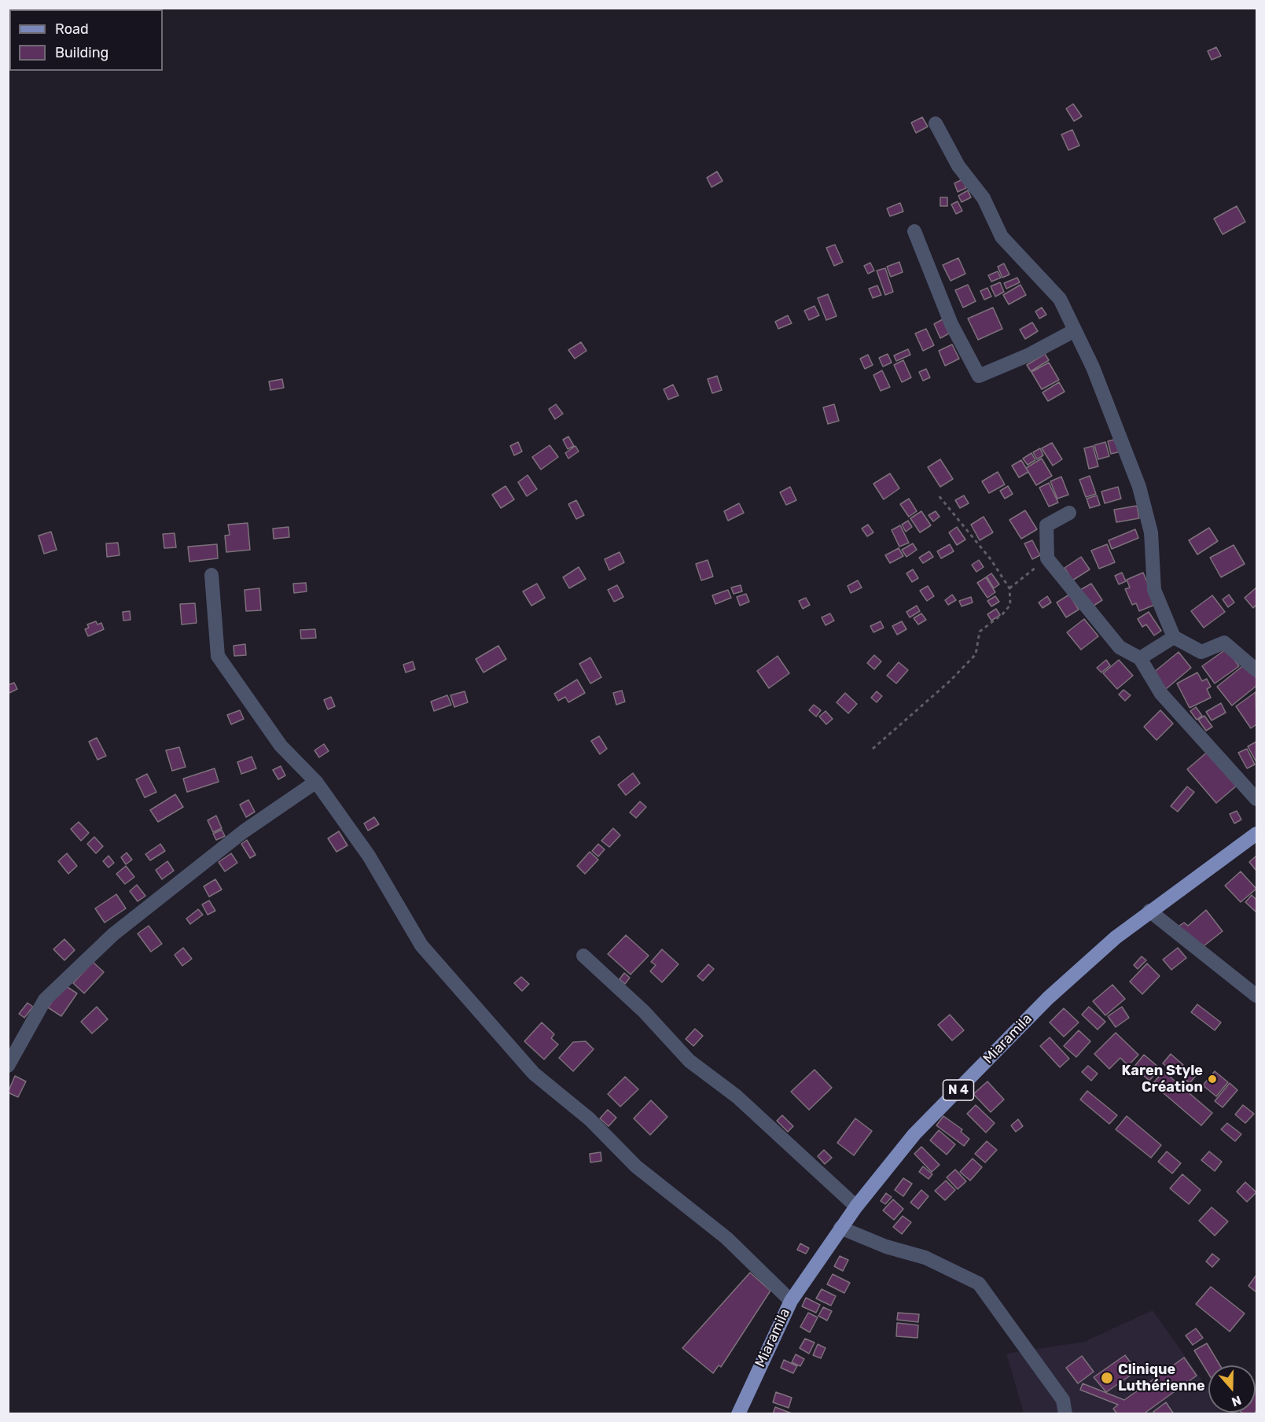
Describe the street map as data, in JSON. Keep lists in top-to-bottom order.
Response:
{
  "streets": {
    "main road": ["Miaramila", "N 4"]
  },
  "places": ["Karen Style Création", "Clinique Luthérienne"],
  "legend": ["Road", "Building"],
  "north": "bottom"
}
